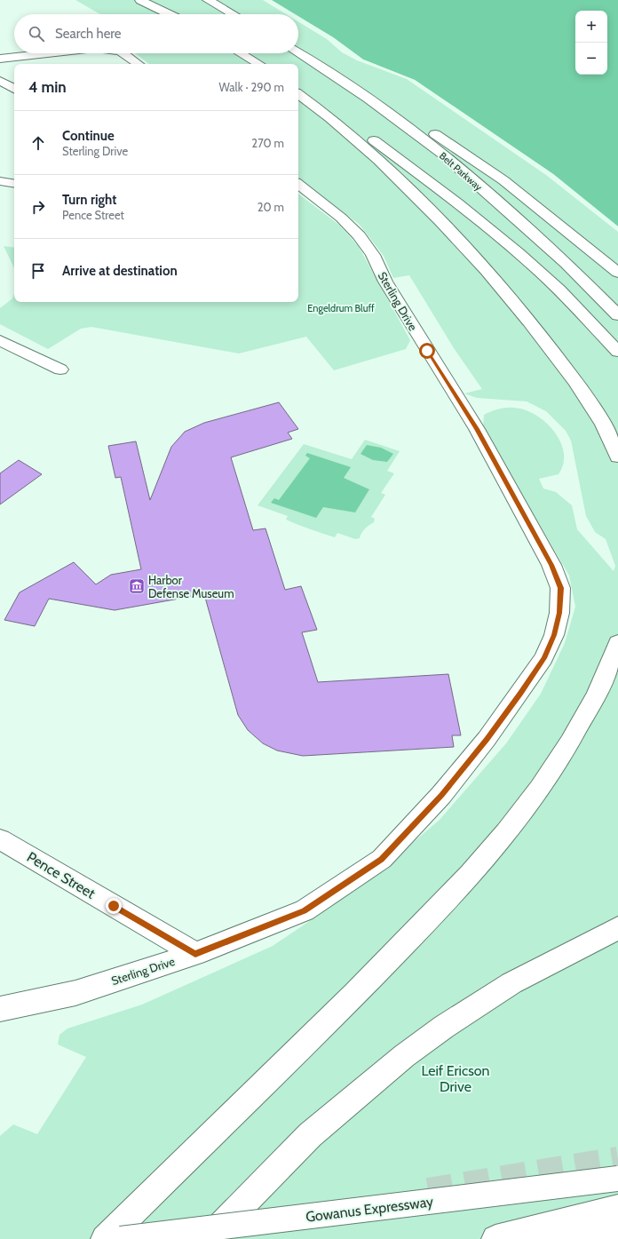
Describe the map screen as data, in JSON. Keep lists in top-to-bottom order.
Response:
{
  "streets": {
    "main road": [
      "Belt Parkway",
      "Sterling Drive",
      "Pence Street",
      "Gowanus Expressway"
    ]
  },
  "crossings": [
    ["Sterling Drive", "Pence Street"]
  ],
  "parks": ["Engeldrum Bluff", "Leif Ericson Drive"],
  "places": {
    "museum": ["Harbor Defense Museum"]
  },
  "page": {
    "map_buttons": ["+", "−"],
    "search": "Search here",
    "heading": ["4 min", "Walk · 290 m"],
    "list": [
      ["Continue", "Sterling Drive", "270 m"],
      ["Turn right", "Pence Street", "20 m"],
      "Arrive at destination"
    ]
  }
}
